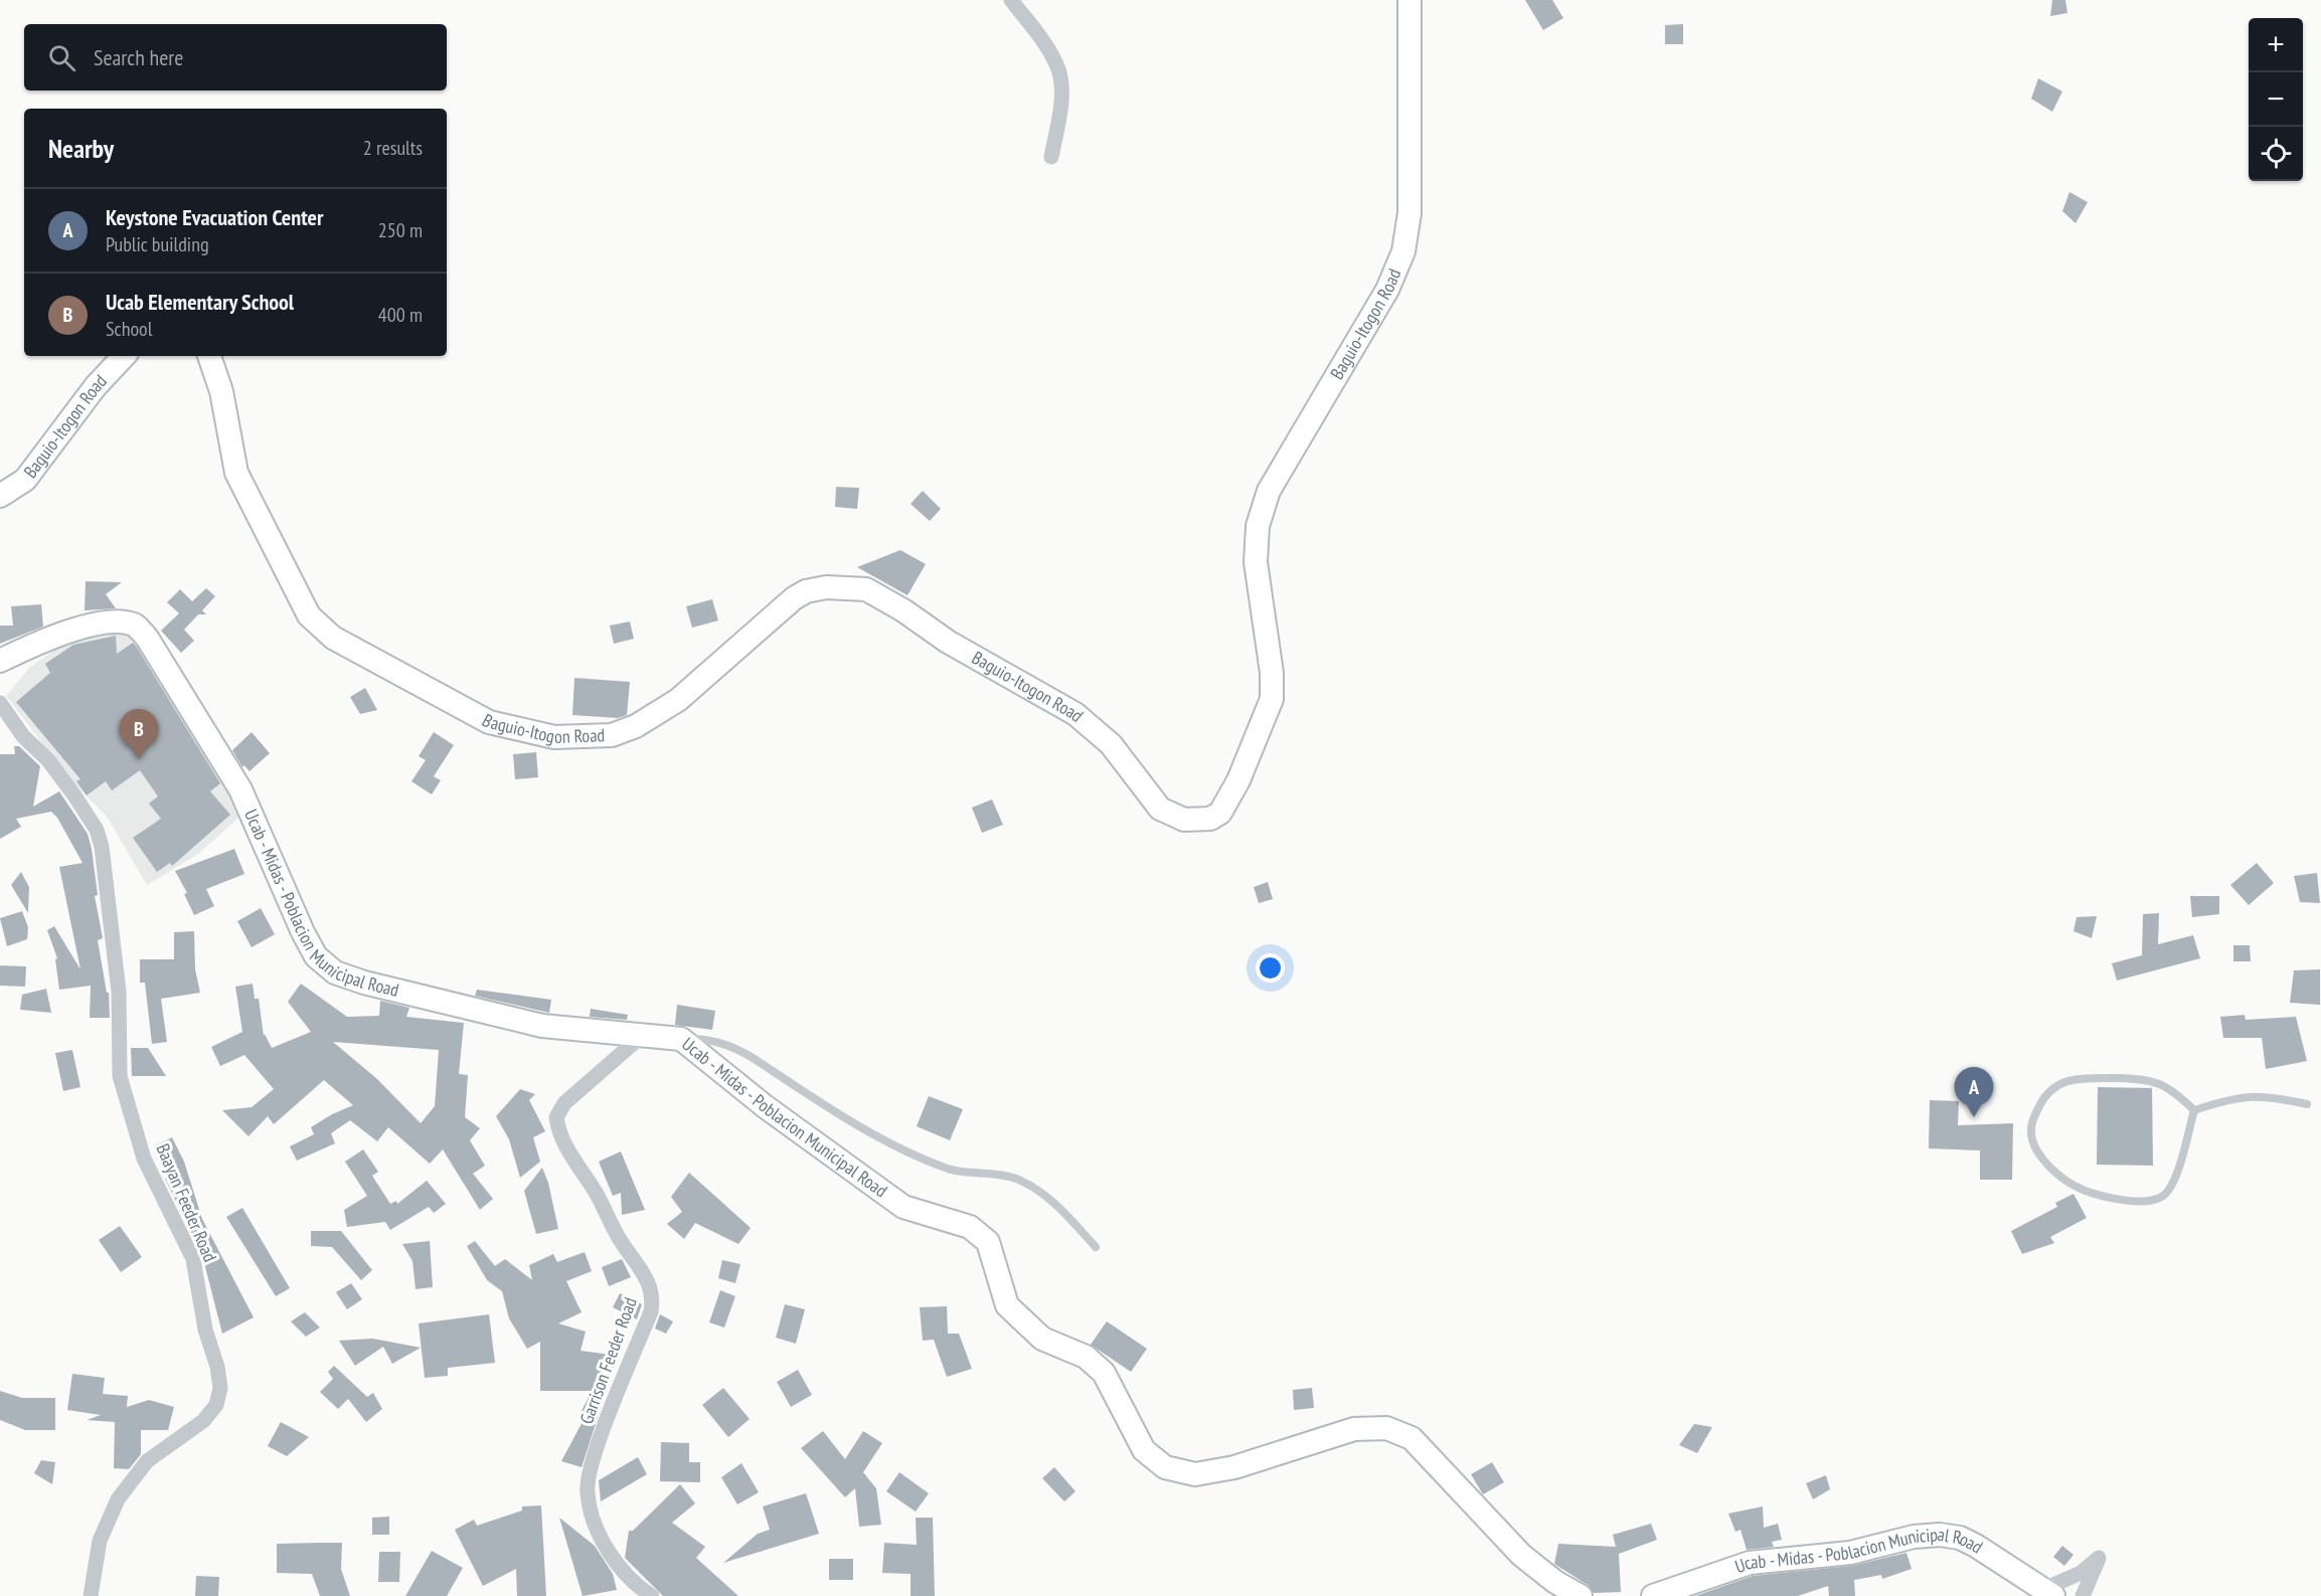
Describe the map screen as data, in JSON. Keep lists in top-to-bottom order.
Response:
{
  "streets": {
    "street": [
      "Baguio-Itogon Road",
      "Ucab - Midas - Poblacion Municipal Road",
      "Baayan Feeder Road",
      "Garrison Feeder Road"
    ]
  },
  "crossings": [
    ["Ucab - Midas - Poblacion Municipal Road", "Garrison Feeder Road"]
  ],
  "page": {
    "map_buttons": ["+", "−"],
    "search": "Search here",
    "heading": ["Nearby", "2 results"],
    "list": [
      {
        "mark": "A",
        "name": "Keystone Evacuation Center",
        "note": "Public building",
        "value": "250 m"
      },
      {
        "mark": "B",
        "name": "Ucab Elementary School",
        "note": "School",
        "value": "400 m"
      }
    ],
    "pins": ["B", "A"]
  }
}
